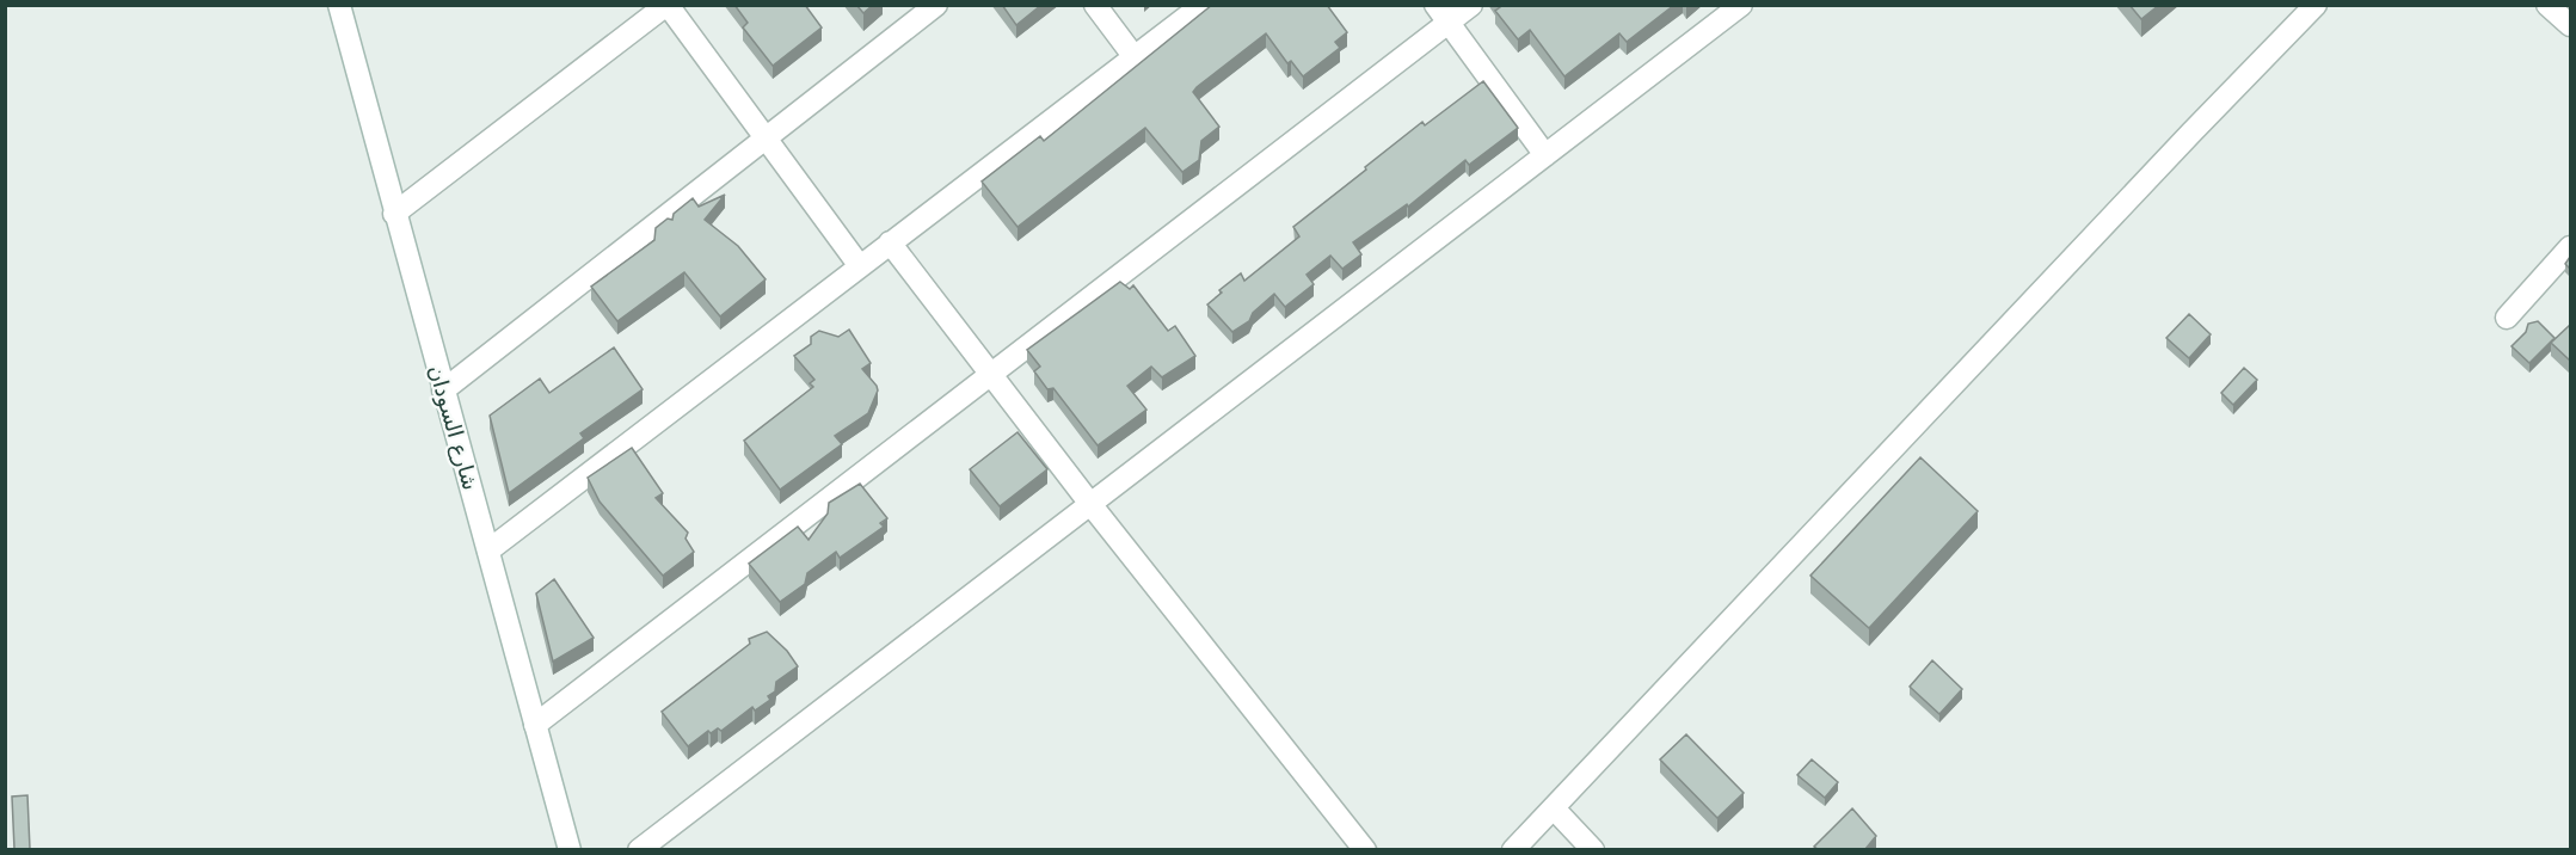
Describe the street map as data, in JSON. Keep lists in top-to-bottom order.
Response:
{
  "streets": {
    "street": ["شارع السودان"]
  }
}
